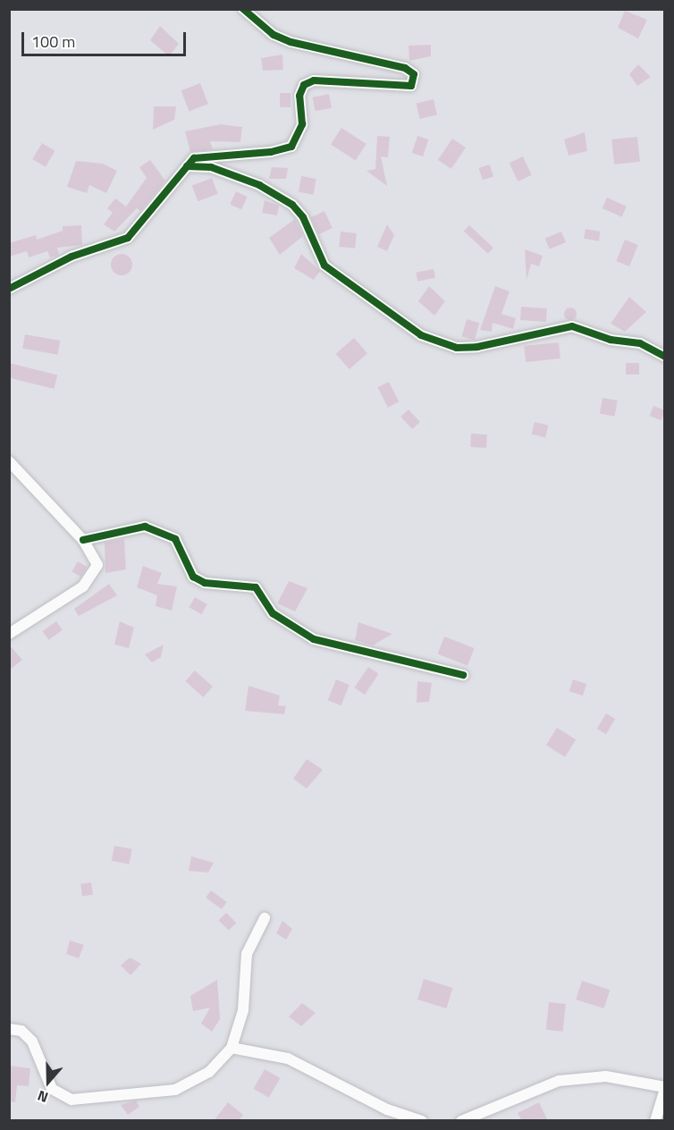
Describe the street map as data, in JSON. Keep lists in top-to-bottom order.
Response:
{
  "scale_bar": "100 m",
  "north": "bottom"
}
